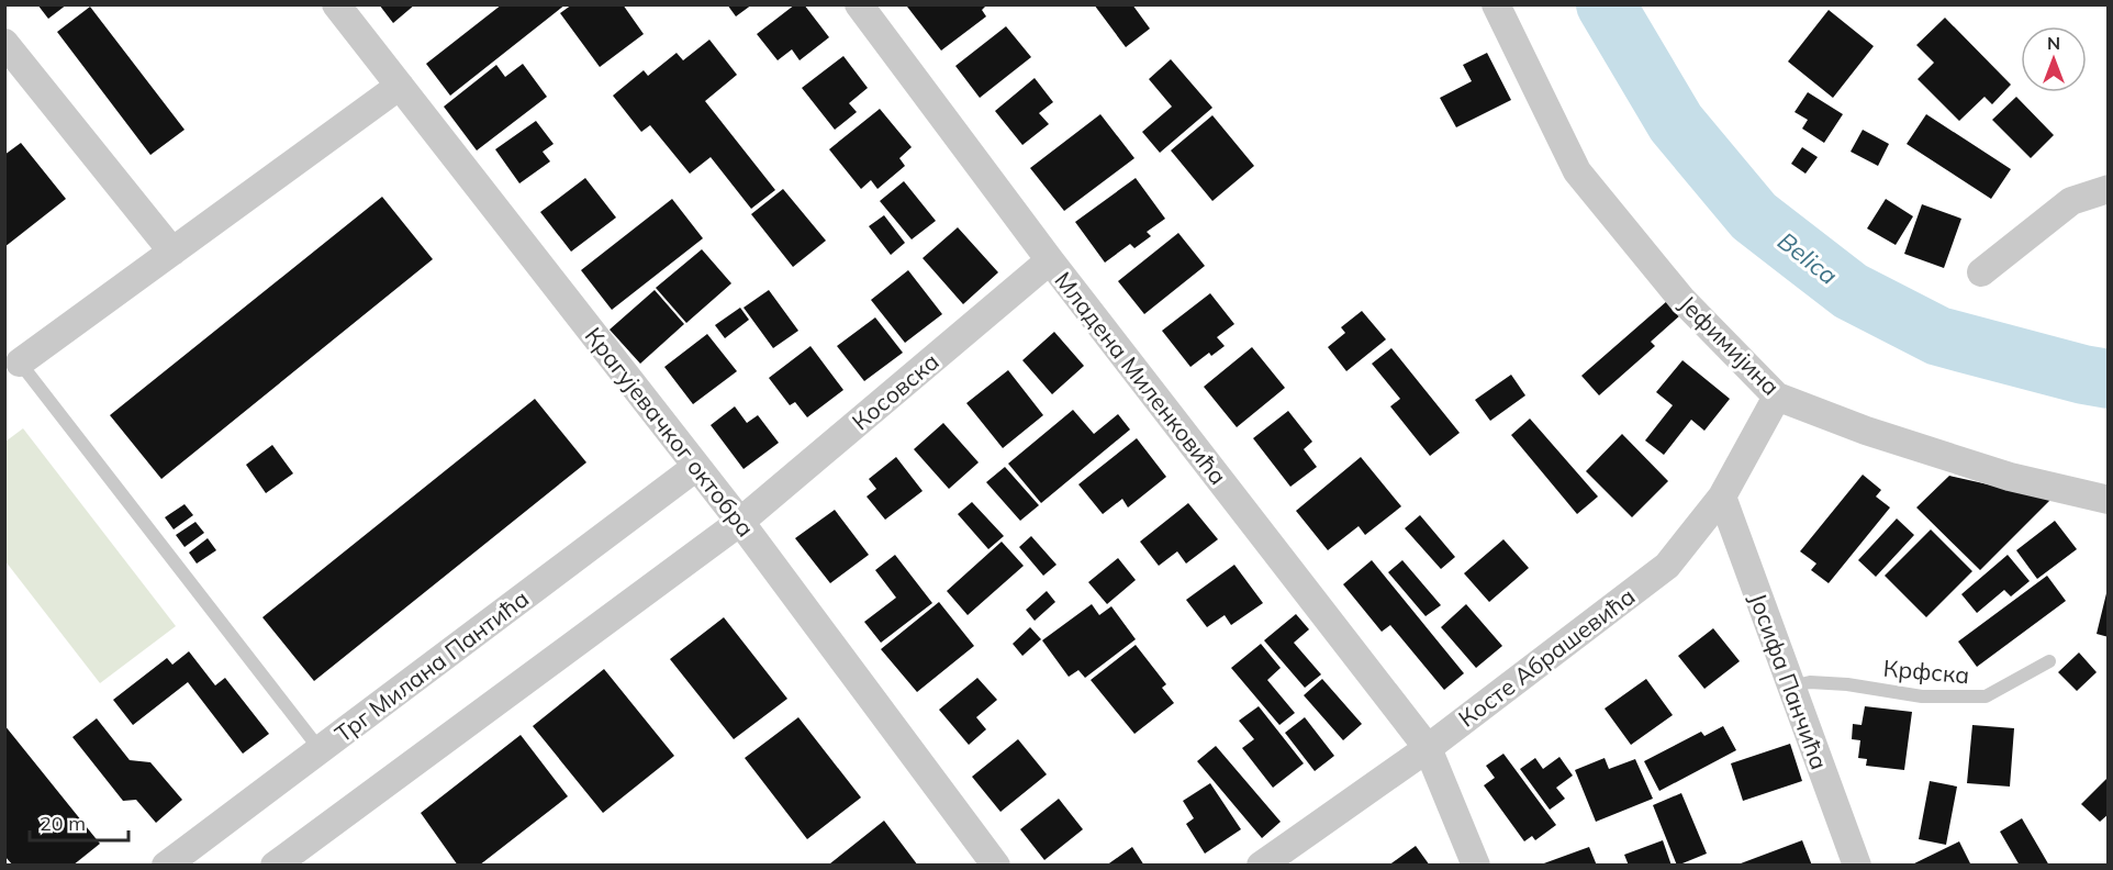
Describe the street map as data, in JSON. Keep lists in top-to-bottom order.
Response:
{
  "streets": {
    "street": [
      "Јефимијина",
      "Младена Миленковића",
      "Косовска",
      "Крагујевачког октобра",
      "Косте Абрашевића",
      "Трг Милана Пантића",
      "Јосифа Панчића"
    ],
    "lane": ["Крфска"]
  },
  "crossings": [
    ["Јефимијина", "Косте Абрашевића"],
    ["Младена Миленковића", "Косовска"],
    ["Младена Миленковића", "Косте Абрашевића"],
    ["Косовска", "Крагујевачког октобра"],
    ["Крагујевачког октобра", "Трг Милана Пантића"],
    ["Косте Абрашевића", "Јосифа Панчића"],
    ["Крфска", "Јосифа Панчића"]
  ],
  "water": ["Belica"],
  "scale_bar": "20 m",
  "north": "top"
}
